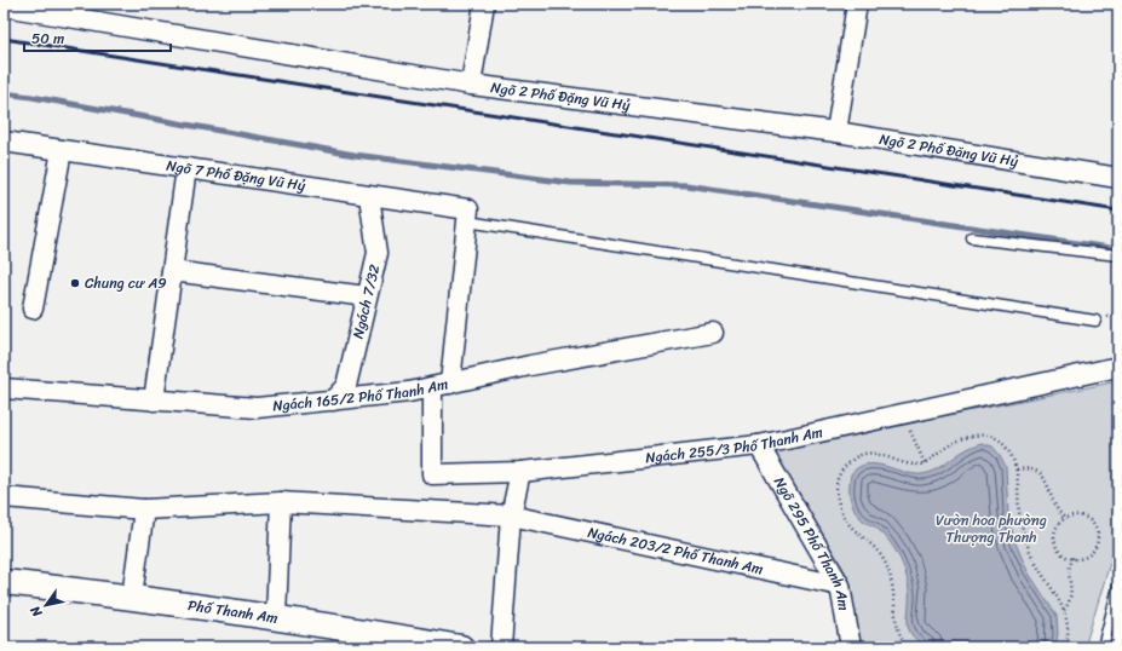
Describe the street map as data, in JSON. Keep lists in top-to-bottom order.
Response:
{
  "streets": {
    "street": [
      "Ngõ 2 Phố Đặng Vũ Hỷ",
      "Ngõ 7 Phố Đặng Vũ Hỷ",
      "Ngách 7/32",
      "Ngách 165/2 Phố Thanh Am",
      "Ngách 255/3 Phố Thanh Am",
      "Ngõ 295 Phố Thanh Am",
      "Ngách 203/2 Phố Thanh Am",
      "Phố Thanh Am"
    ]
  },
  "crossings": [
    ["Ngõ 7 Phố Đặng Vũ Hỷ", "Ngách 7/32"],
    ["Ngách 7/32", "Ngách 165/2 Phố Thanh Am"],
    ["Ngách 165/2 Phố Thanh Am", "Ngách 255/3 Phố Thanh Am"],
    ["Ngách 255/3 Phố Thanh Am", "Ngõ 295 Phố Thanh Am"],
    ["Ngõ 295 Phố Thanh Am", "Ngách 203/2 Phố Thanh Am"]
  ],
  "parks": ["Vườn hoa phường Thượng Thanh"],
  "places": ["Chung cư A9"],
  "scale_bar": "50 m",
  "north": "bottom left"
}
